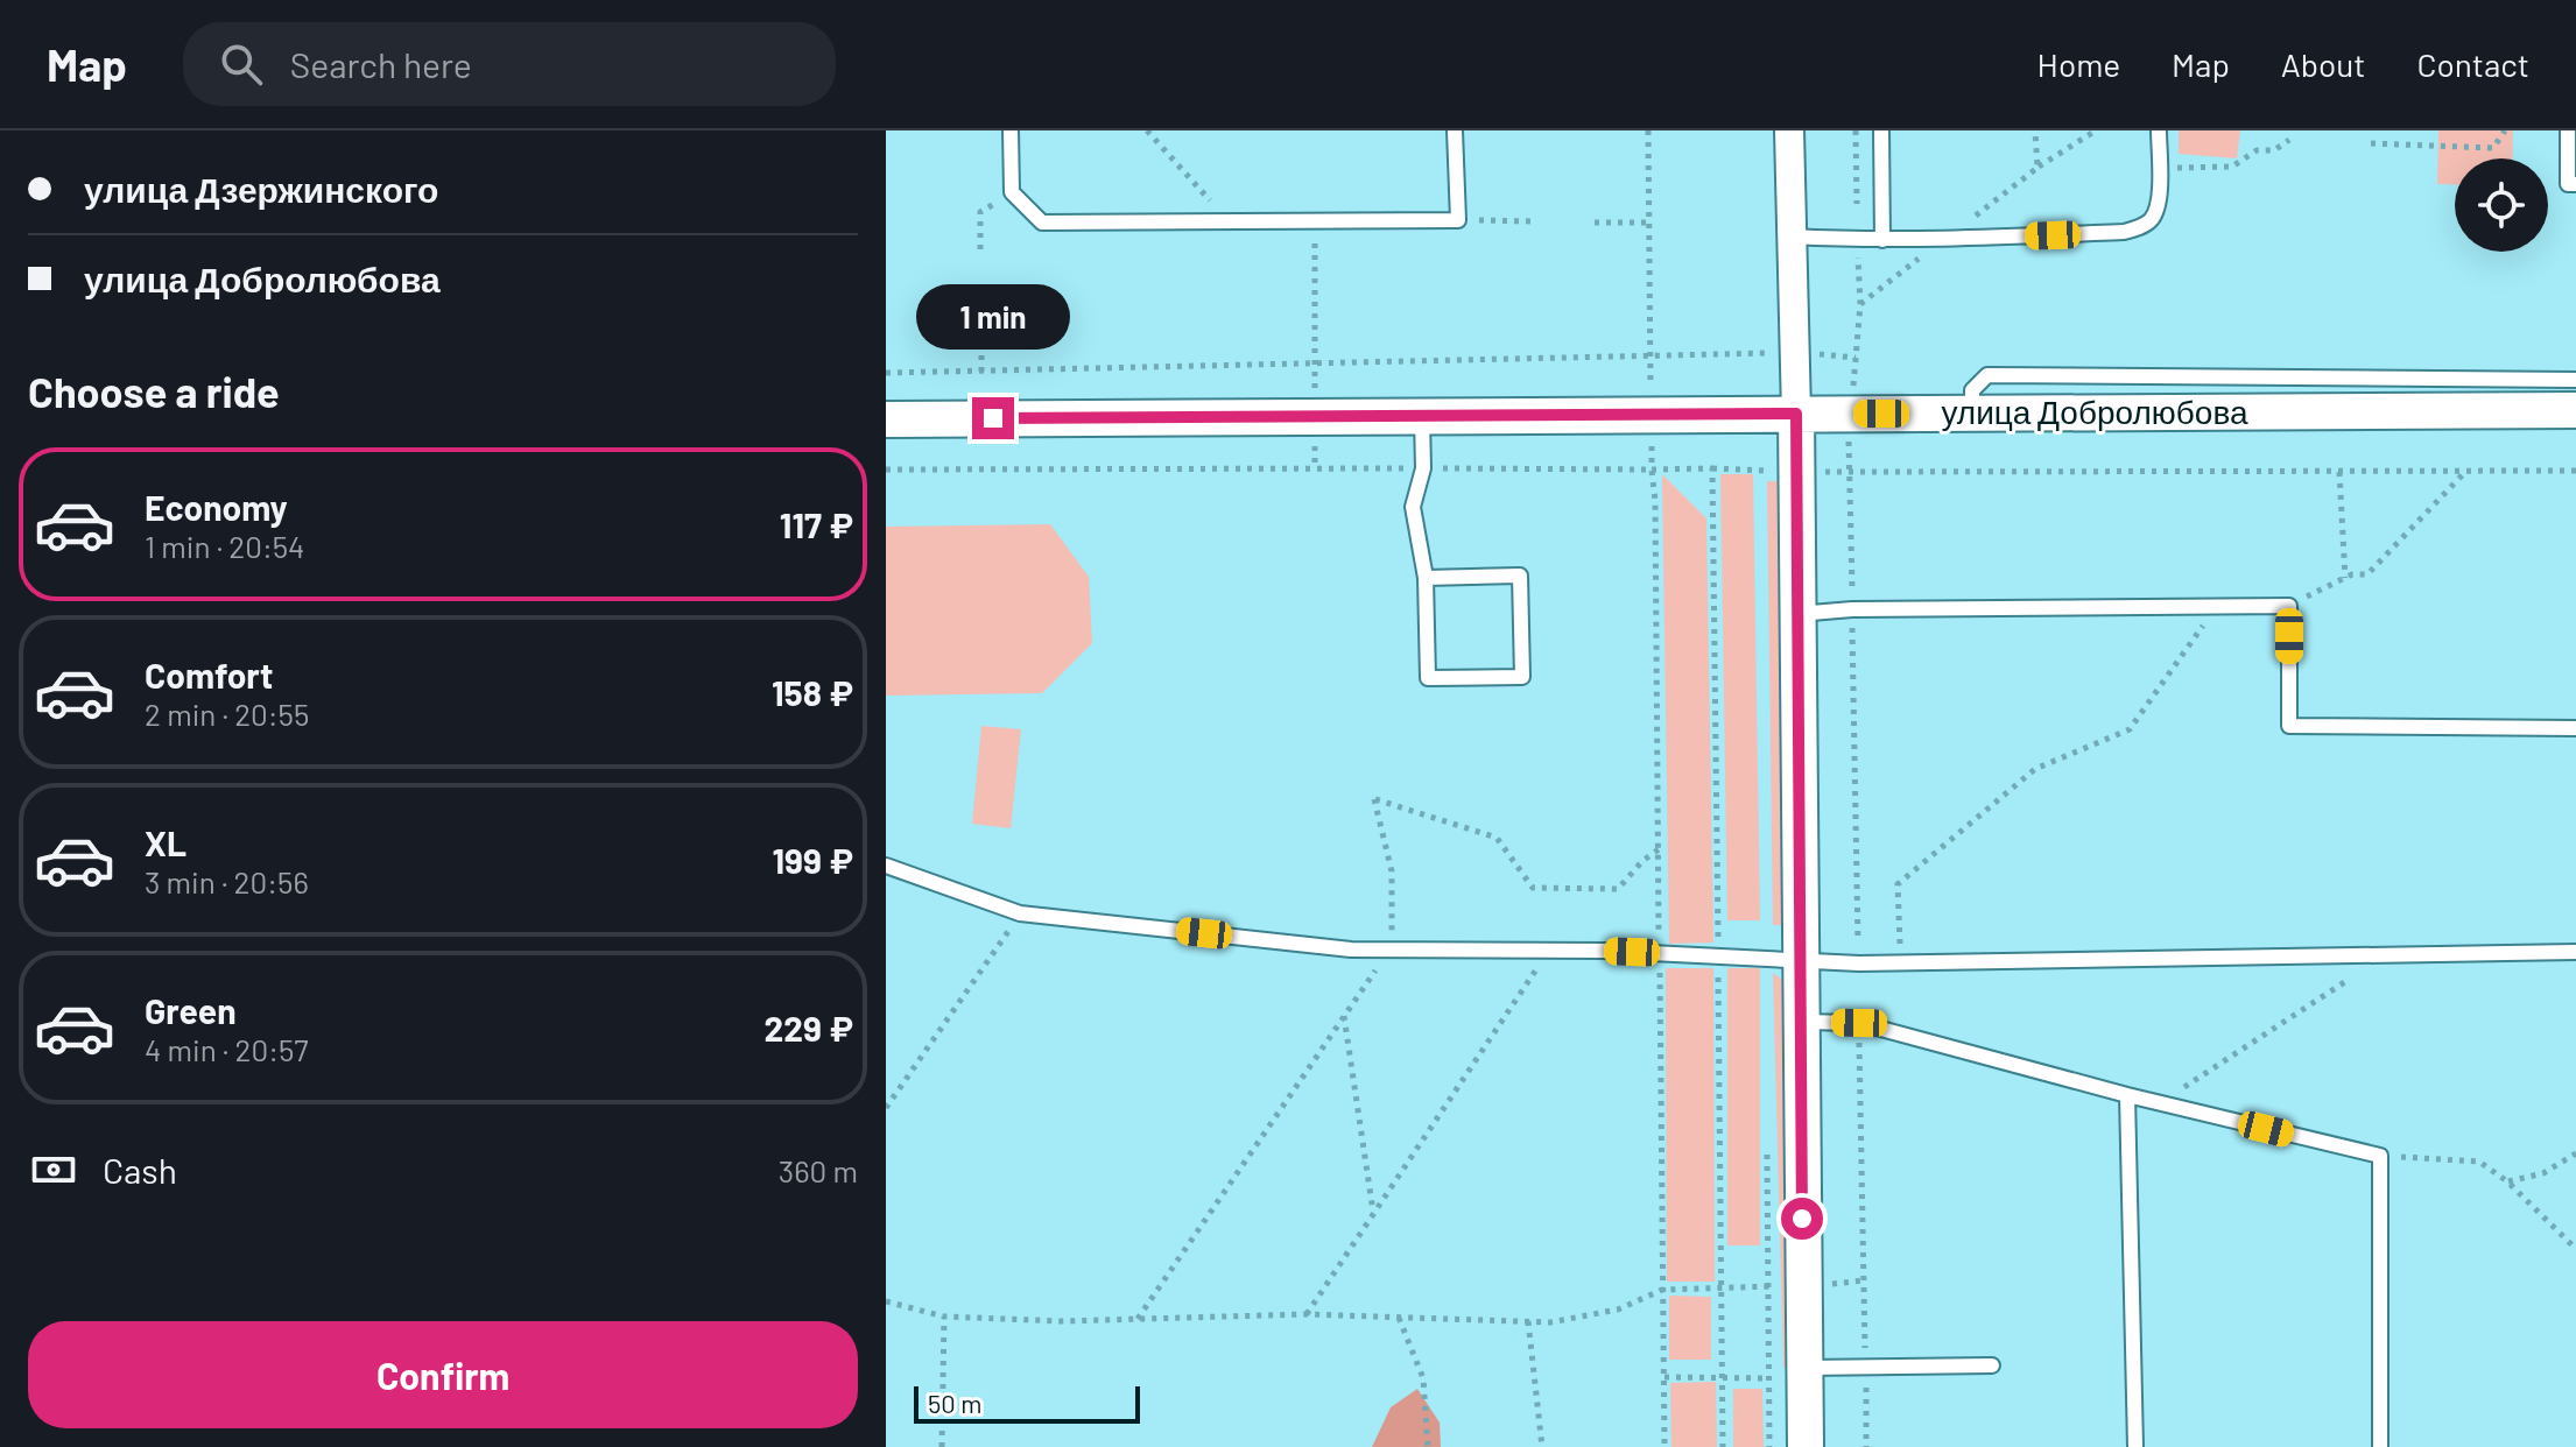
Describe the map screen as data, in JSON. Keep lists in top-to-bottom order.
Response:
{
  "streets": {
    "street": ["улица Добролюбова"]
  },
  "scale_bar": "50 m",
  "page": {
    "header": "Map",
    "search": "Search here",
    "nav": [
      "Home",
      "Map",
      "About",
      "Contact"
    ],
    "banner": ["улица Дзержинского", "улица Добролюбова"],
    "bubble": "1 min",
    "heading": "Choose a ride",
    "list": [
      {
        "name": "Economy",
        "note": "1 min · 20:54",
        "value": "117 ₽"
      },
      {
        "name": "Comfort",
        "note": "2 min · 20:55",
        "value": "158 ₽"
      },
      {
        "name": "XL",
        "note": "3 min · 20:56",
        "value": "199 ₽"
      },
      {
        "name": "Green",
        "note": "4 min · 20:57",
        "value": "229 ₽"
      }
    ],
    "pay": ["Cash", "360 m"],
    "buttons": "Confirm",
    "scale": "50 m"
  }
}
